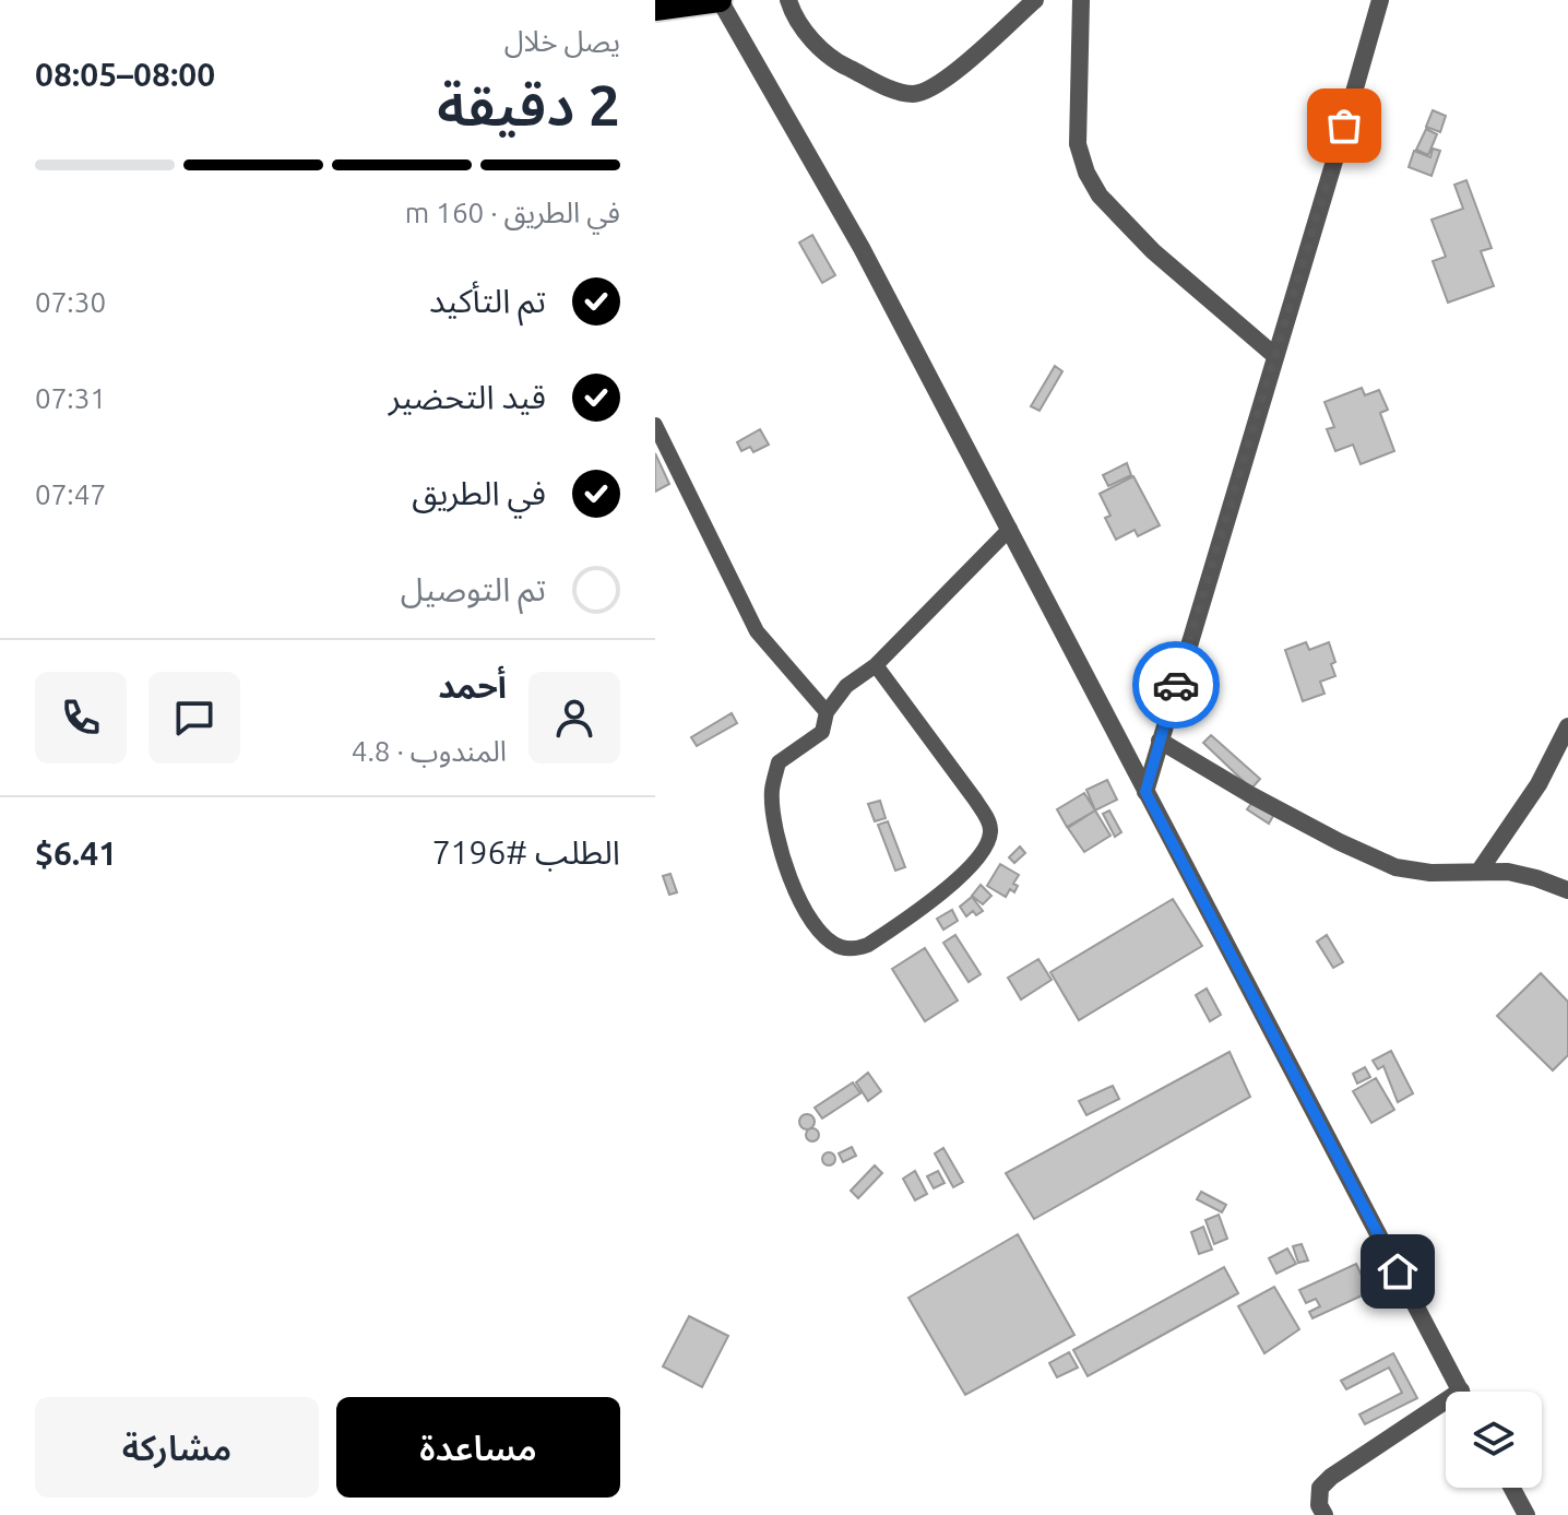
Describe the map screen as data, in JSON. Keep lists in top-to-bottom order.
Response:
{
  "page": {
    "heading": ["2 دقيقة", "يصل خلال", "08:00–08:05"],
    "panel": [
      "أحمد",
      "المندوب · 4.8",
      "الطلب #7196",
      "$6.41"
    ],
    "bar": "في الطريق · 160 m",
    "list": [
      ["تم التأكيد", "07:30"],
      ["قيد التحضير", "07:31"],
      ["في الطريق", "07:47"],
      "تم التوصيل"
    ],
    "buttons": ["مساعدة", "مشاركة"]
  }
}
